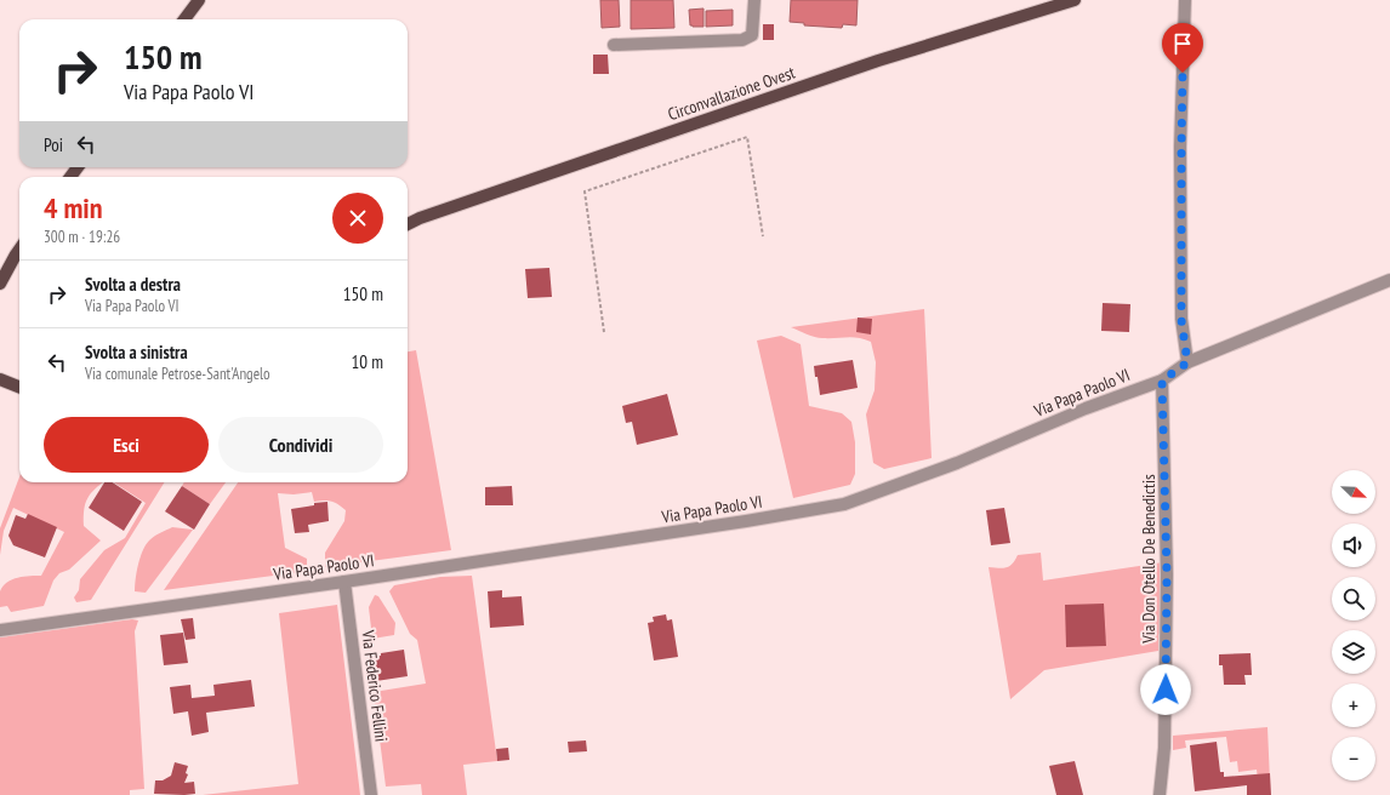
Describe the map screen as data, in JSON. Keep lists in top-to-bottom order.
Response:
{
  "streets": {
    "main road": ["Circonvallazione Ovest"],
    "street": ["Via Papa Paolo VI", "Via Don Otello De Benedictis", "Via Federico Fellini"]
  },
  "crossings": [
    ["Via Papa Paolo VI", "Via Don Otello De Benedictis"],
    ["Via Papa Paolo VI", "Via Federico Fellini"]
  ],
  "north": "bottom right",
  "page": {
    "turn": ["150 m", "Via Papa Paolo VI"],
    "then": "Poi",
    "heading": ["4 min", "300 m · 19:26"],
    "list": [
      {
        "name": "Svolta a destra",
        "note": "Via Papa Paolo VI",
        "value": "150 m"
      },
      {
        "name": "Svolta a sinistra",
        "note": "Via comunale Petrose-Sant'Angelo",
        "value": "10 m"
      }
    ],
    "buttons": ["Esci", "Condividi"],
    "map_buttons": ["+", "−"]
  }
}
